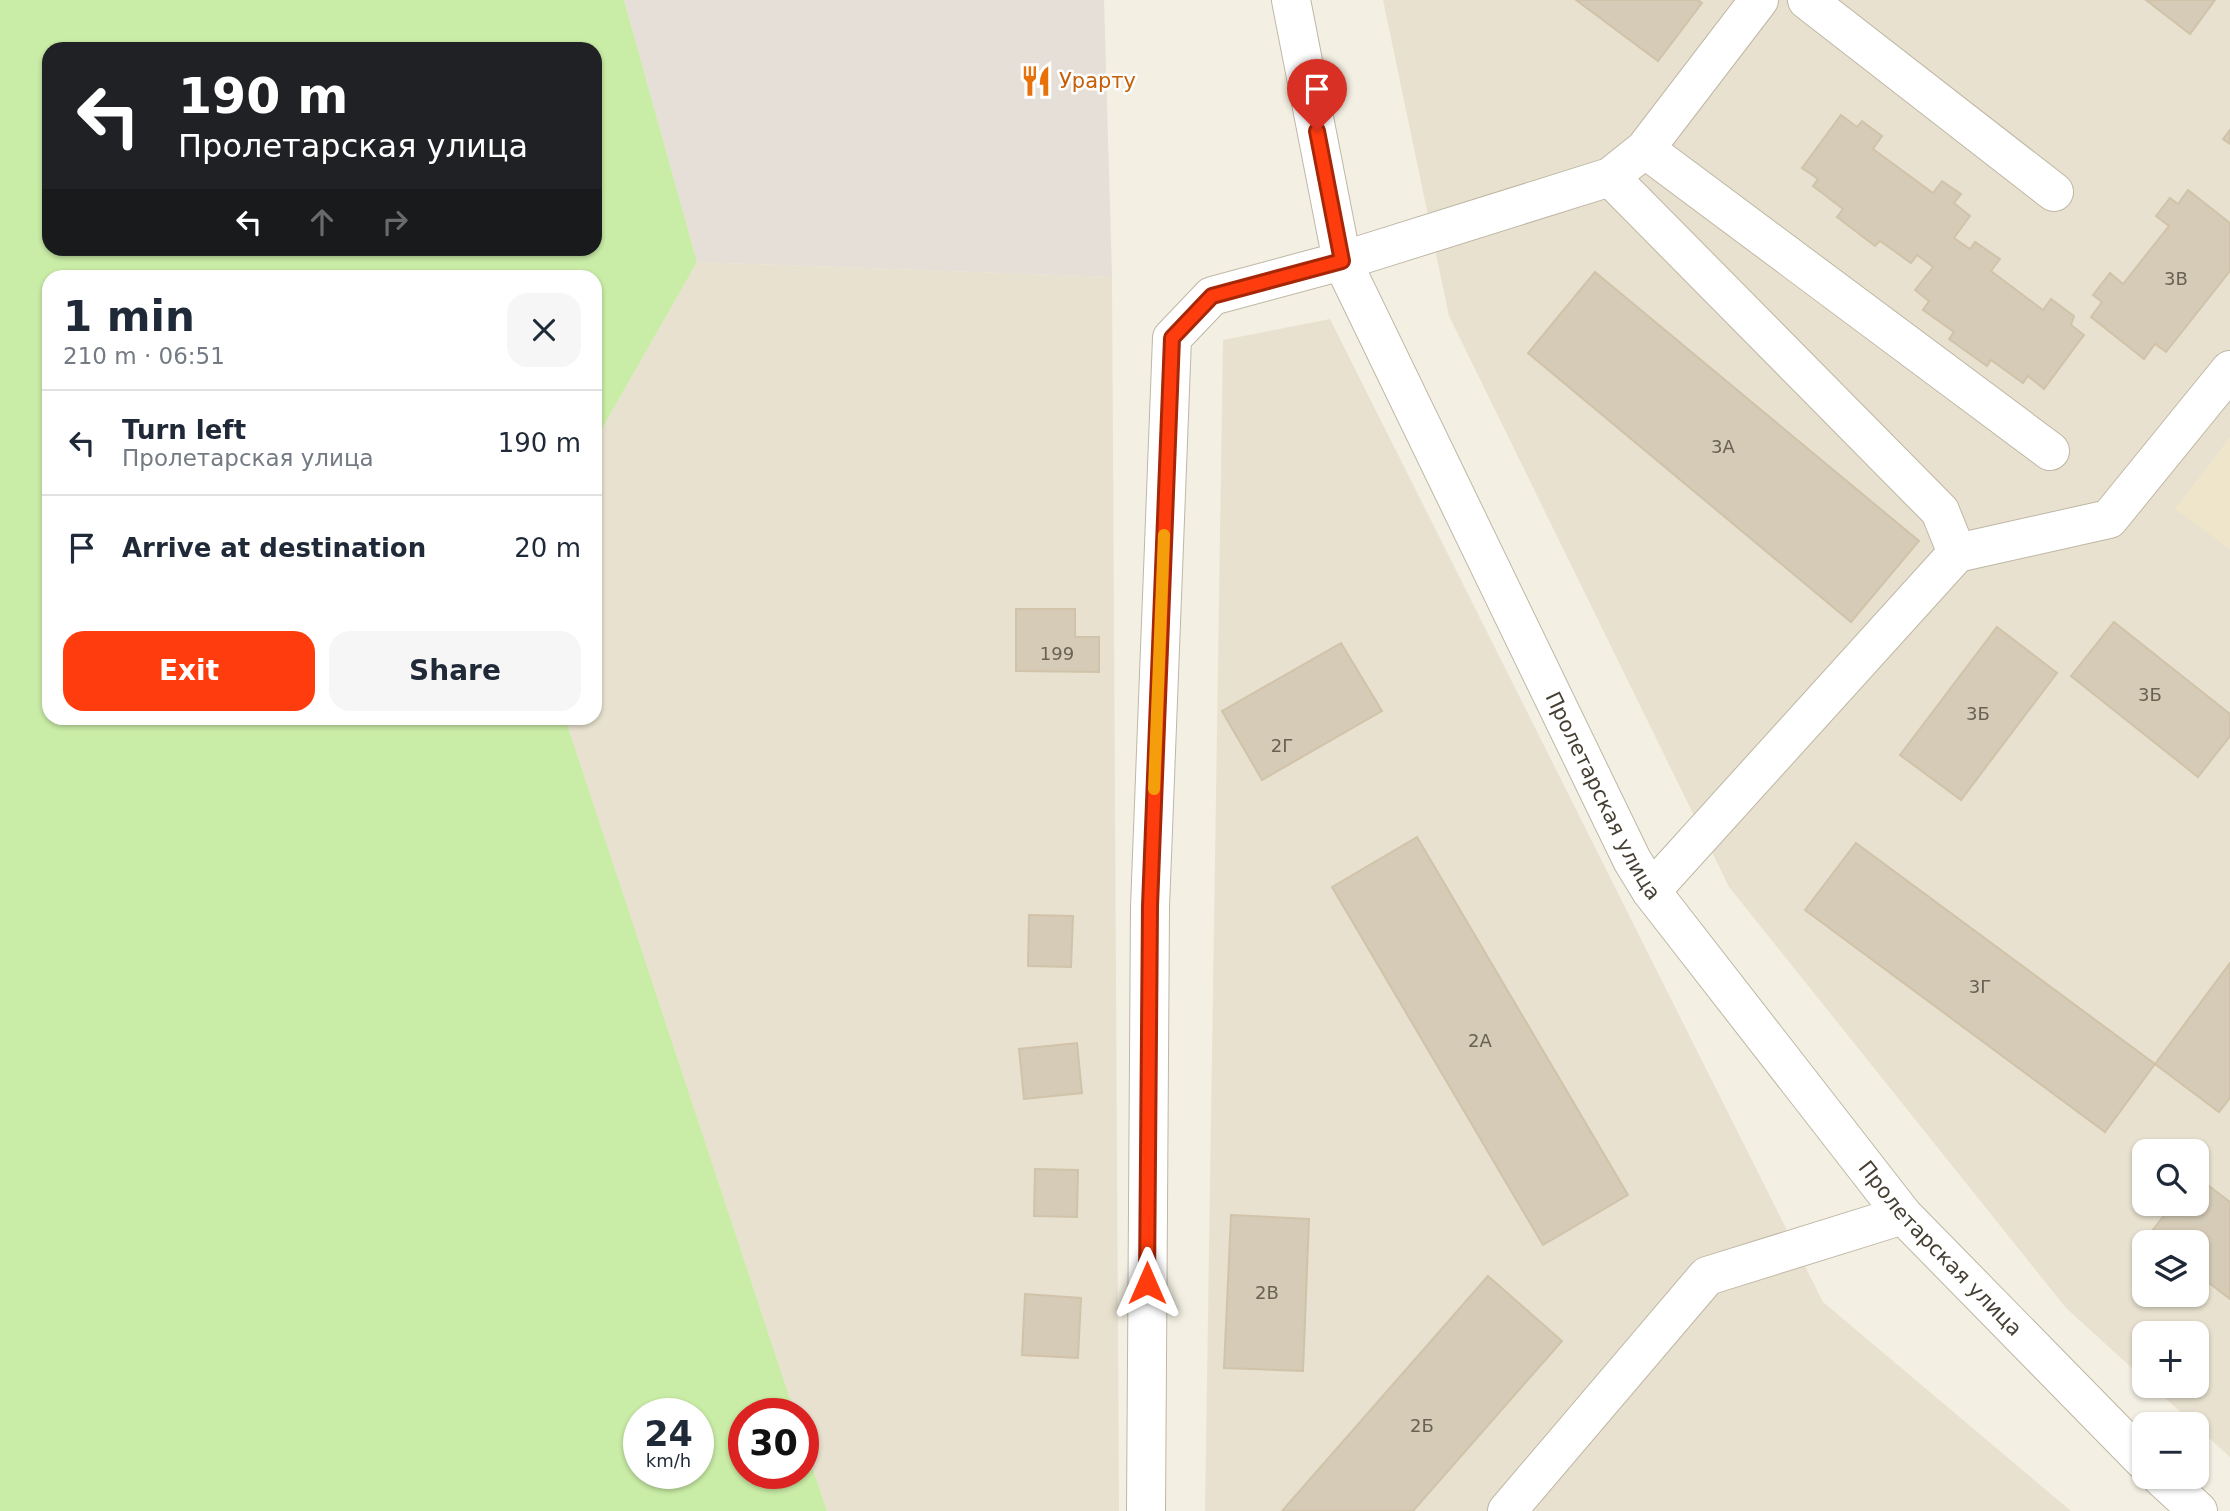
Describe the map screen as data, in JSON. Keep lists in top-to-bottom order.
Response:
{
  "streets": {
    "street": ["Пролетарская улица"]
  },
  "places": {
    "restaurant": ["Урарту"]
  },
  "house_numbers": [
    "3В",
    "3А",
    "199",
    "3Б",
    "3Б",
    "2Г",
    "3Г",
    "2А",
    "2В",
    "2Б"
  ],
  "page": {
    "turn": ["190 m", "Пролетарская улица"],
    "heading": ["1 min", "210 m · 06:51"],
    "list": [
      {
        "name": "Turn left",
        "note": "Пролетарская улица",
        "value": "190 m"
      },
      {
        "name": "Arrive at destination",
        "value": "20 m"
      }
    ],
    "buttons": ["Exit", "Share"],
    "map_buttons": ["+", "−"],
    "speed": "24 km/h",
    "limit": "30"
  }
}
